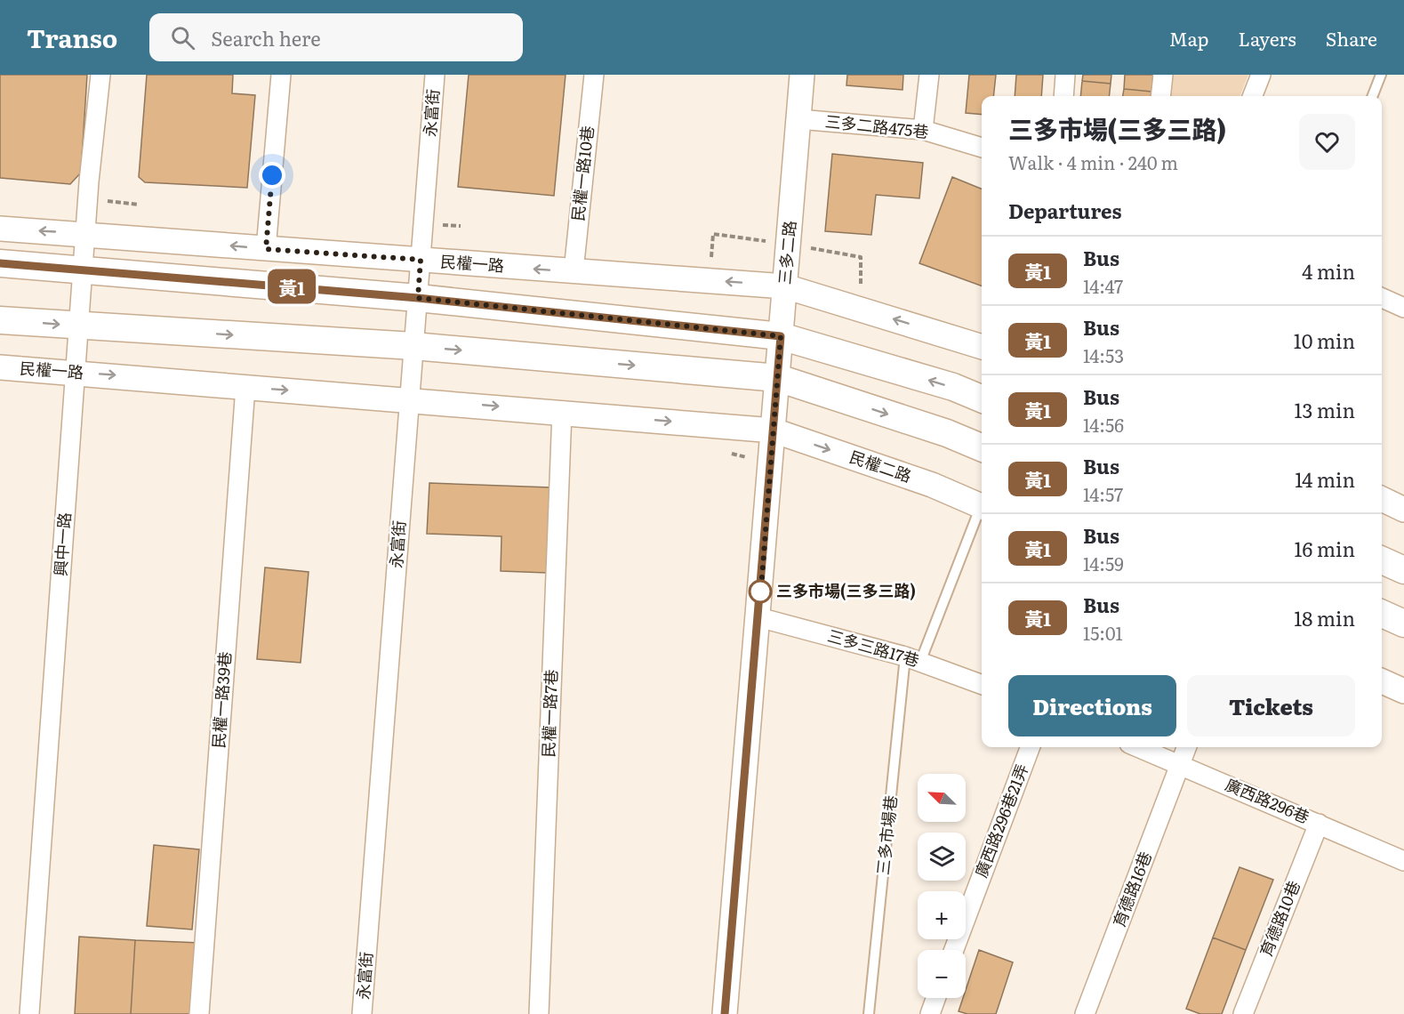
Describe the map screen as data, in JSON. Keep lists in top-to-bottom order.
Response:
{
  "streets": {
    "street": [
      "永富街",
      "三多二路475巷",
      "民權一路10巷",
      "三多二路",
      "民權一路",
      "民權二路",
      "興中一路",
      "三多三路17巷",
      "民權一路39巷",
      "民權一路7巷",
      "廣西路296巷",
      "廣西路296巷21弄",
      "育德路16巷",
      "育德路10巷"
    ],
    "lane": ["三多市場巷"]
  },
  "crossings": [
    ["永富街", "民權一路"],
    ["三多二路475巷", "三多二路"],
    ["民權一路10巷", "民權一路"],
    ["三多二路", "民權一路"],
    ["三多二路", "民權二路"],
    ["三多二路", "三多三路17巷"],
    ["民權一路", "民權二路"],
    ["民權一路", "興中一路"],
    ["民權一路", "民權一路39巷"],
    ["民權一路", "民權一路7巷"],
    ["三多三路17巷", "三多市場巷"],
    ["廣西路296巷", "育德路16巷"],
    ["廣西路296巷", "育德路10巷"]
  ],
  "places": ["三多市場(三多三路)"],
  "lines": ["bus line 黃1"],
  "north": "top left",
  "page": {
    "header": "Transo",
    "search": "Search here",
    "nav": ["Map", "Layers", "Share"],
    "on_map": "黃1",
    "heading": [
      ["三多市場(三多三路)", "Walk · 4 min · 240 m"],
      "Departures"
    ],
    "list": [
      {
        "mark": "黃1",
        "name": "Bus",
        "note": "14:47",
        "value": "4 min"
      },
      {
        "mark": "黃1",
        "name": "Bus",
        "note": "14:53",
        "value": "10 min"
      },
      {
        "mark": "黃1",
        "name": "Bus",
        "note": "14:56",
        "value": "13 min"
      },
      {
        "mark": "黃1",
        "name": "Bus",
        "note": "14:57",
        "value": "14 min"
      },
      {
        "mark": "黃1",
        "name": "Bus",
        "note": "14:59",
        "value": "16 min"
      },
      {
        "mark": "黃1",
        "name": "Bus",
        "note": "15:01",
        "value": "18 min"
      }
    ],
    "buttons": ["Directions", "Tickets"],
    "map_buttons": ["+", "−"]
  }
}
